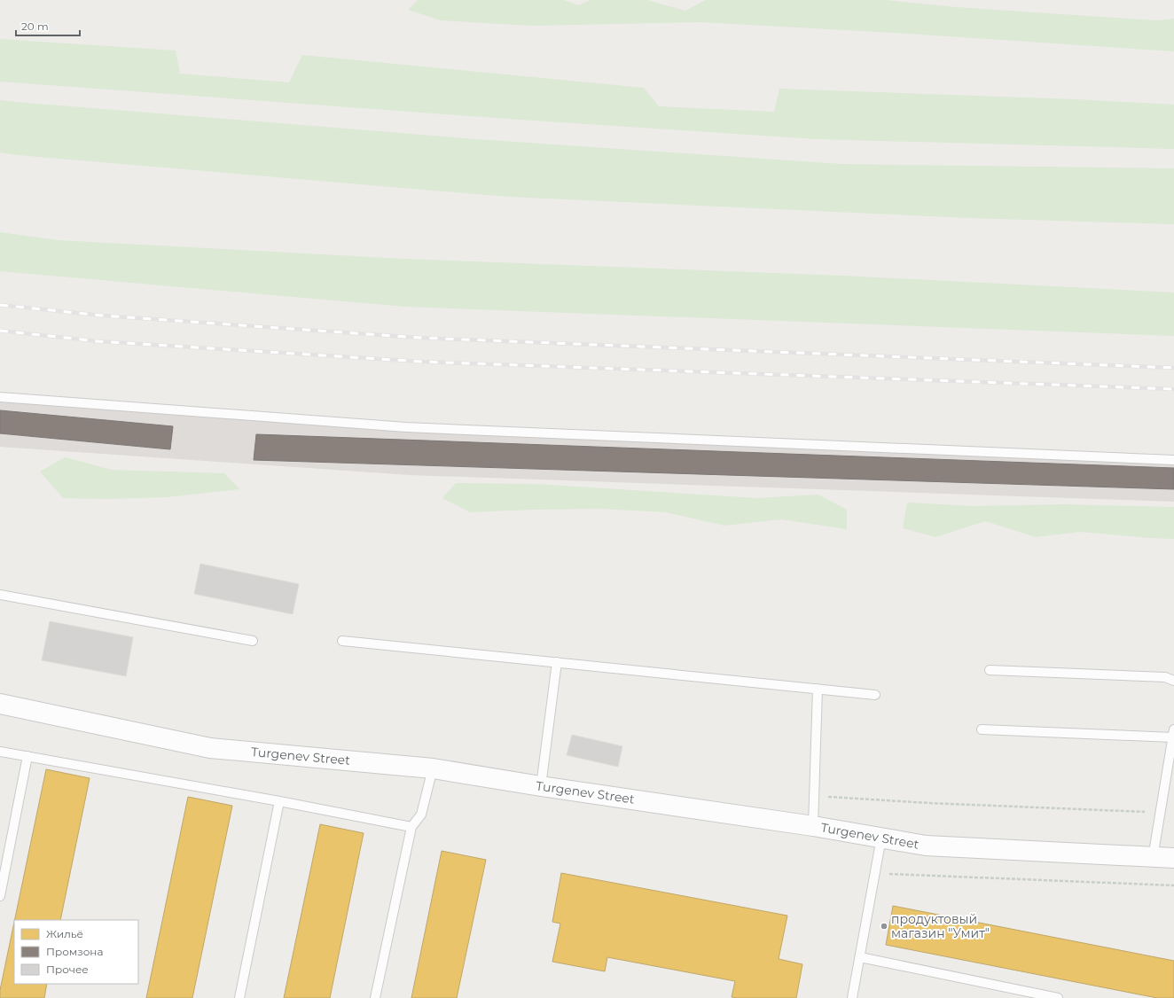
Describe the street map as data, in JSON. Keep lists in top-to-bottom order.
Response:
{
  "streets": {
    "main road": ["Turgenev Street"]
  },
  "places": ["продуктовый магазин \"Умит\""],
  "legend": ["Жильё", "Промзона", "Прочее"],
  "scale_bar": "20 m"
}
